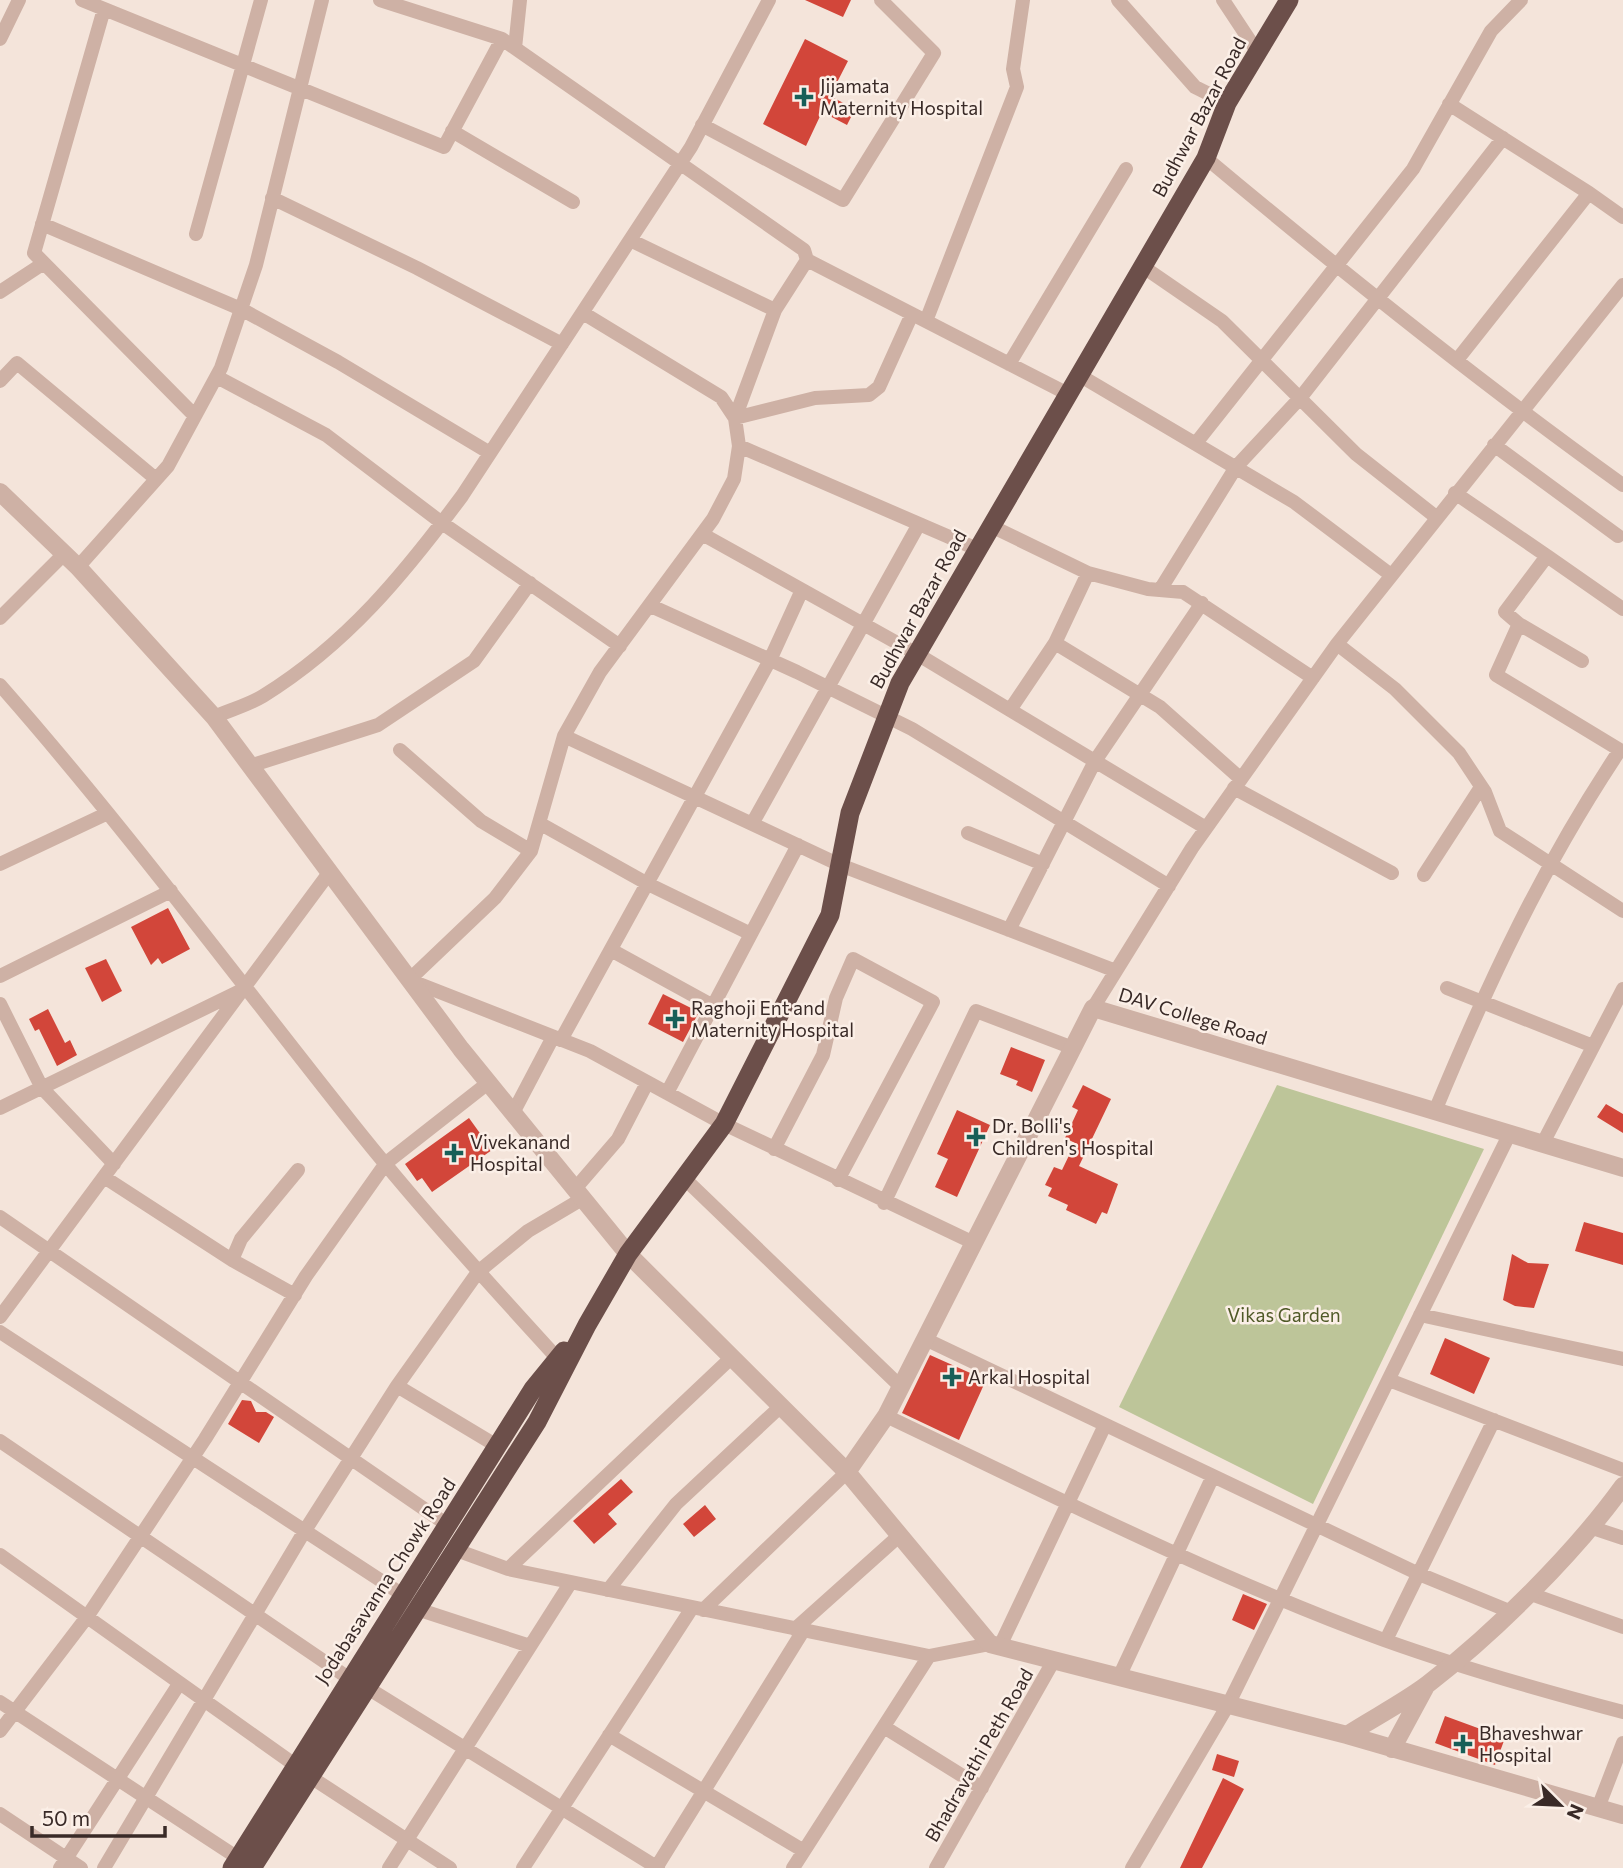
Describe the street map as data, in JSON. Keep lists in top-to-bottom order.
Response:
{
  "streets": {
    "highway": ["Budhwar Bazar Road", "Jodabasavanna Chowk Road"],
    "street": ["DAV College Road", "Bhadravathi Peth Road"]
  },
  "crossings": [
    ["Budhwar Bazar Road", "Jodabasavanna Chowk Road"]
  ],
  "parks": ["Vikas Garden"],
  "places": {
    "health": [
      "Jijamata Maternity Hospital",
      "Raghoji Ent and Maternity Hospital",
      "Dr. Bolli's Children's Hospital",
      "Vivekanand Hospital",
      "Arkal Hospital",
      "Bhaveshwar Hospital"
    ]
  },
  "scale_bar": "50 m",
  "north": "bottom right"
}
